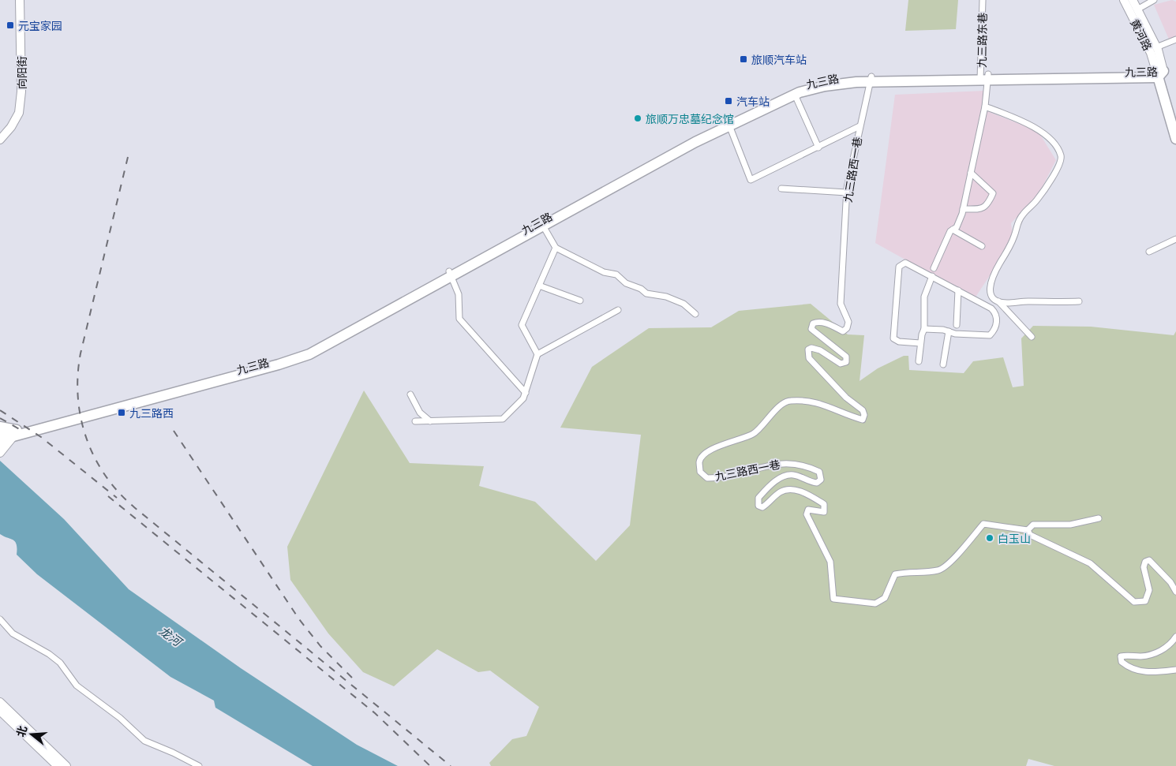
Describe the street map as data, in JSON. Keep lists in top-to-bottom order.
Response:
{
  "streets": {
    "highway": ["黄河路", "九三路"],
    "main road": ["向阳街"],
    "street": ["九三路东巷", "九三路西一巷"]
  },
  "crossings": [
    ["黄河路", "九三路"],
    ["九三路东巷", "九三路"],
    ["九三路", "九三路西一巷"]
  ],
  "water": ["龙河"],
  "places": {
    "transit": [
      "元宝家园",
      "旅顺汽车站",
      "汽车站",
      "九三路西"
    ],
    "other": ["旅顺万忠墓纪念馆", "白玉山"]
  },
  "north": "left"
}
